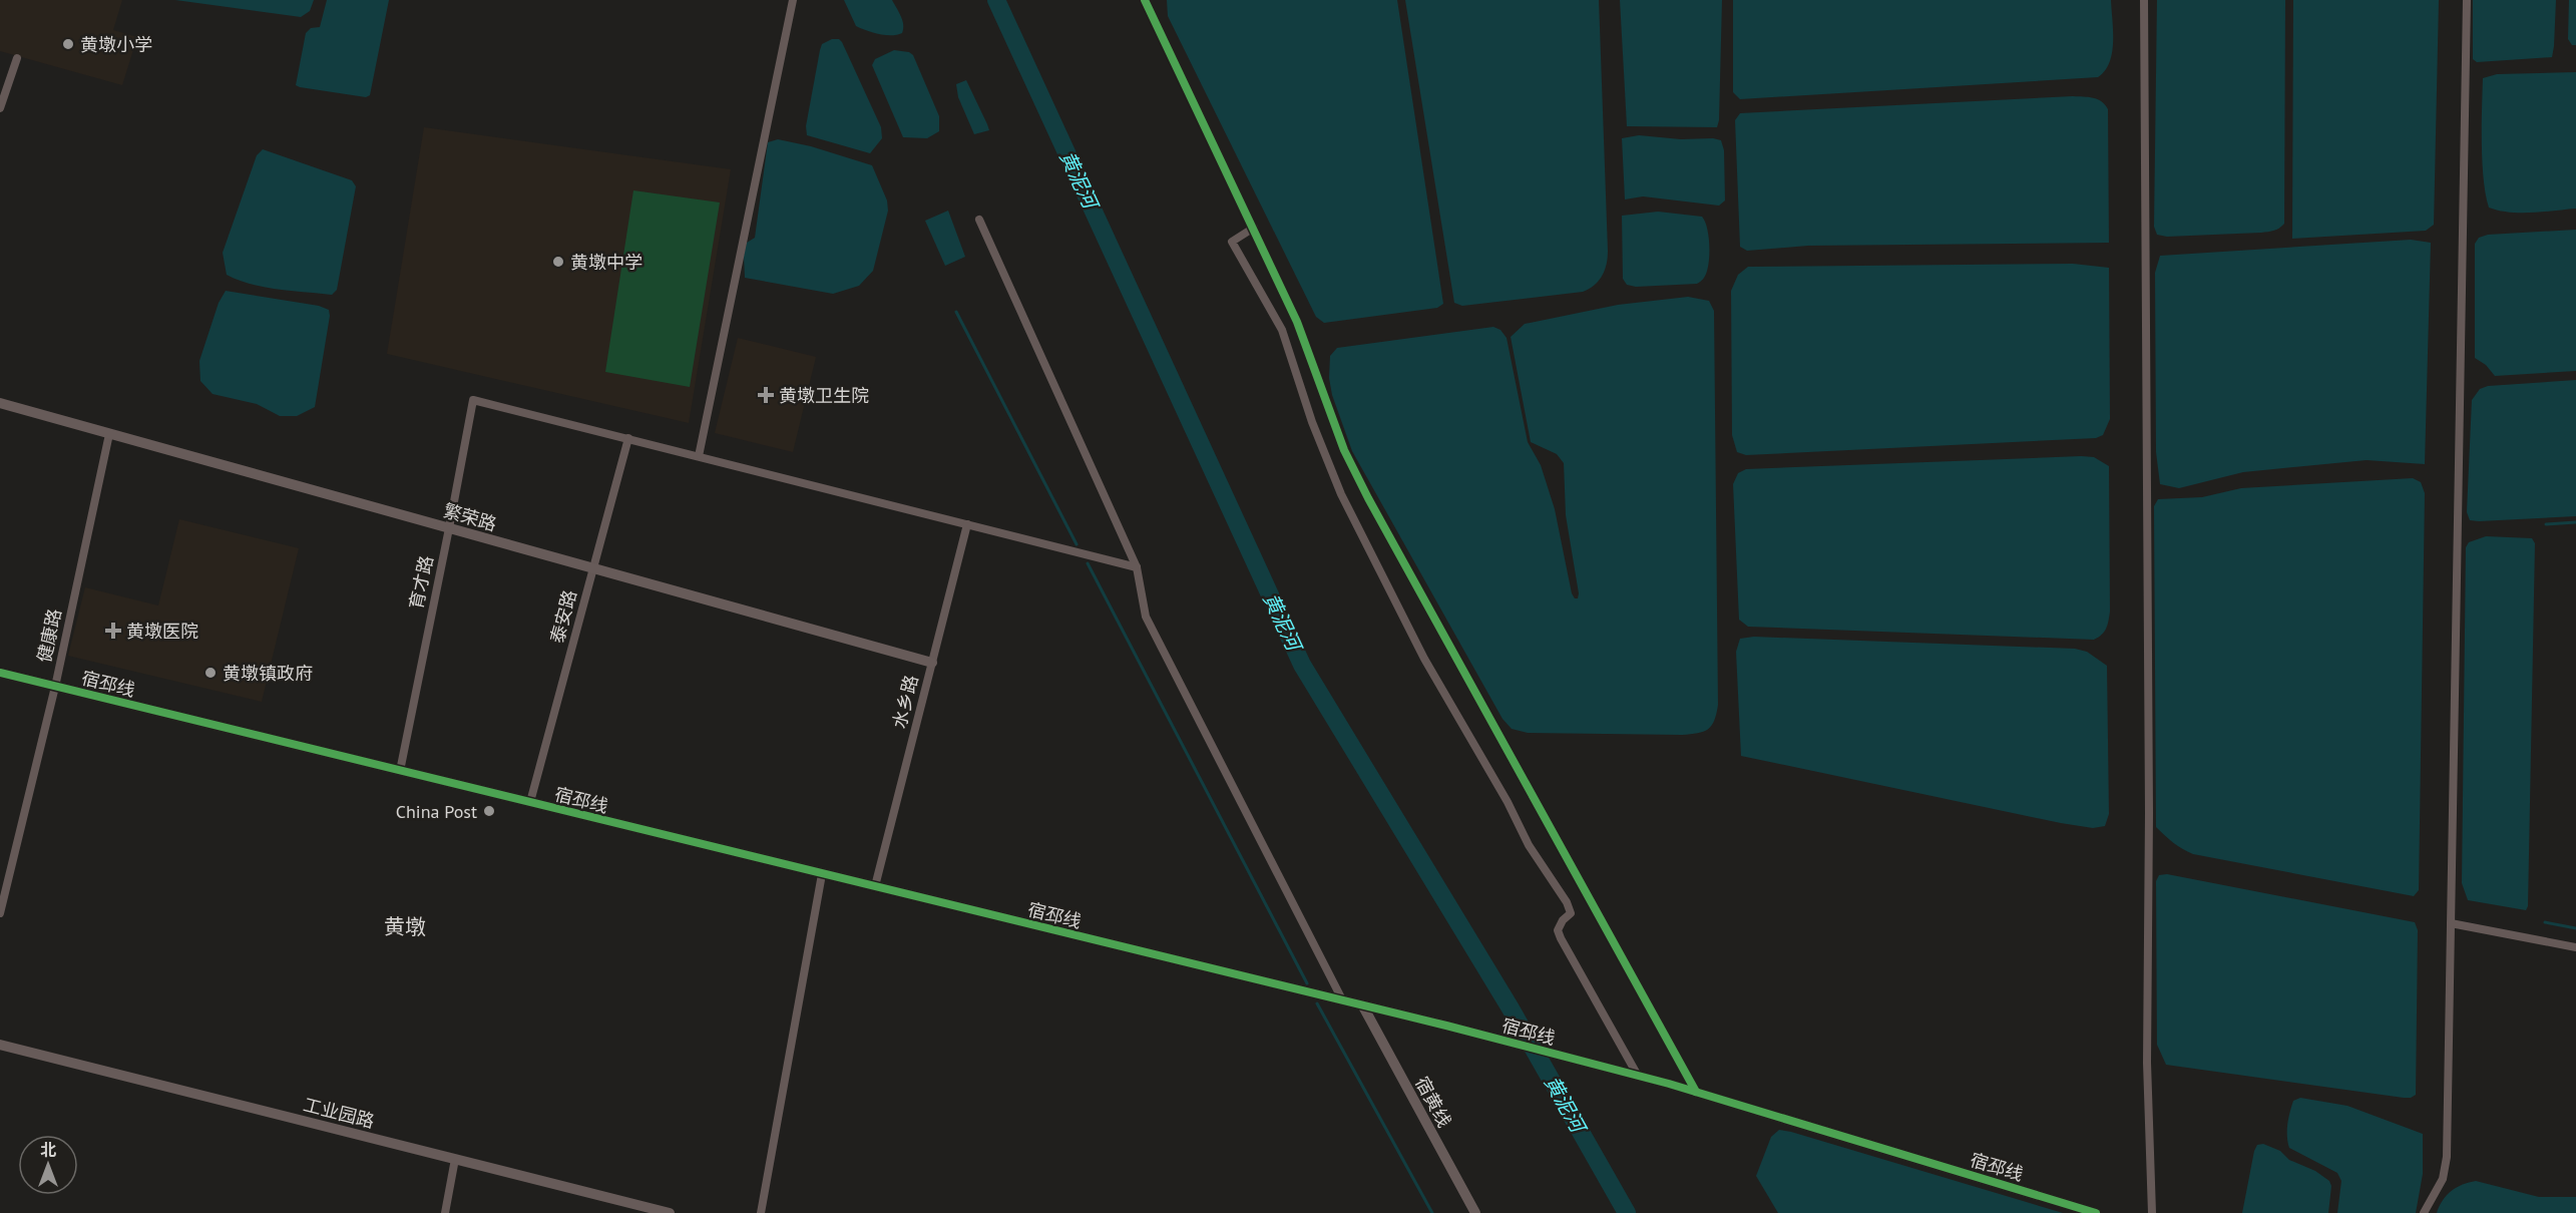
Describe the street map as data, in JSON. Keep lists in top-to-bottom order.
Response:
{
  "streets": {
    "street": [
      "繁荣路",
      "育才路",
      "泰安路",
      "健康路",
      "宿邳线",
      "水乡路",
      "宿黄线",
      "工业园路"
    ]
  },
  "crossings": [
    ["繁荣路", "育才路"],
    ["繁荣路", "泰安路"],
    ["繁荣路", "健康路"],
    ["繁荣路", "水乡路"],
    ["育才路", "泰安路"],
    ["育才路", "宿邳线"],
    ["泰安路", "宿邳线"],
    ["健康路", "宿邳线"],
    ["宿邳线", "水乡路"],
    ["宿邳线", "宿黄线"]
  ],
  "districts": ["黄墩"],
  "water": ["黄泥河"],
  "places": {
    "other": [
      "黄墩小学",
      "黄墩中学",
      "黄墩镇政府",
      "China Post"
    ],
    "health": ["黄墩卫生院", "黄墩医院"]
  },
  "north": "top"
}
